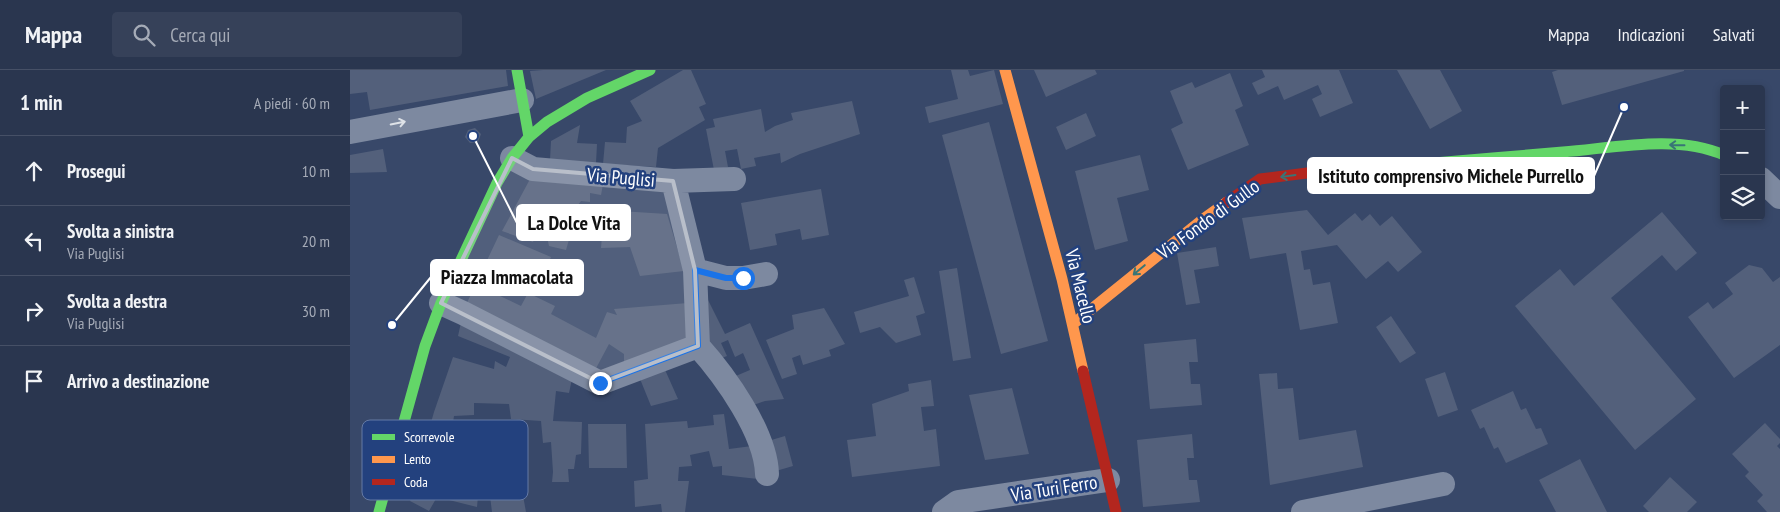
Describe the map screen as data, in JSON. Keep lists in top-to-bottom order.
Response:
{
  "streets": {
    "street": [
      "Via Puglisi",
      "Via Fondo di Gullo",
      "Via Macello",
      "Via Turi Ferro"
    ]
  },
  "crossings": [
    ["Via Fondo di Gullo", "Via Macello"],
    ["Via Macello", "Via Turi Ferro"]
  ],
  "one_way": ["Via Fondo di Gullo"],
  "places": ["Istituto comprensivo Michele Purrello", "La Dolce Vita", "Piazza Immacolata"],
  "legend": ["Scorrevole", "Lento", "Coda"],
  "page": {
    "header": "Mappa",
    "search": "Cerca qui",
    "nav": ["Mappa", "Indicazioni", "Salvati"],
    "heading": ["1 min", "A piedi · 60 m"],
    "map_buttons": ["+", "−"],
    "list": [
      ["Prosegui", "10 m"],
      ["Svolta a sinistra", "Via Puglisi", "20 m"],
      ["Svolta a destra", "Via Puglisi", "30 m"],
      "Arrivo a destinazione"
    ]
  }
}
